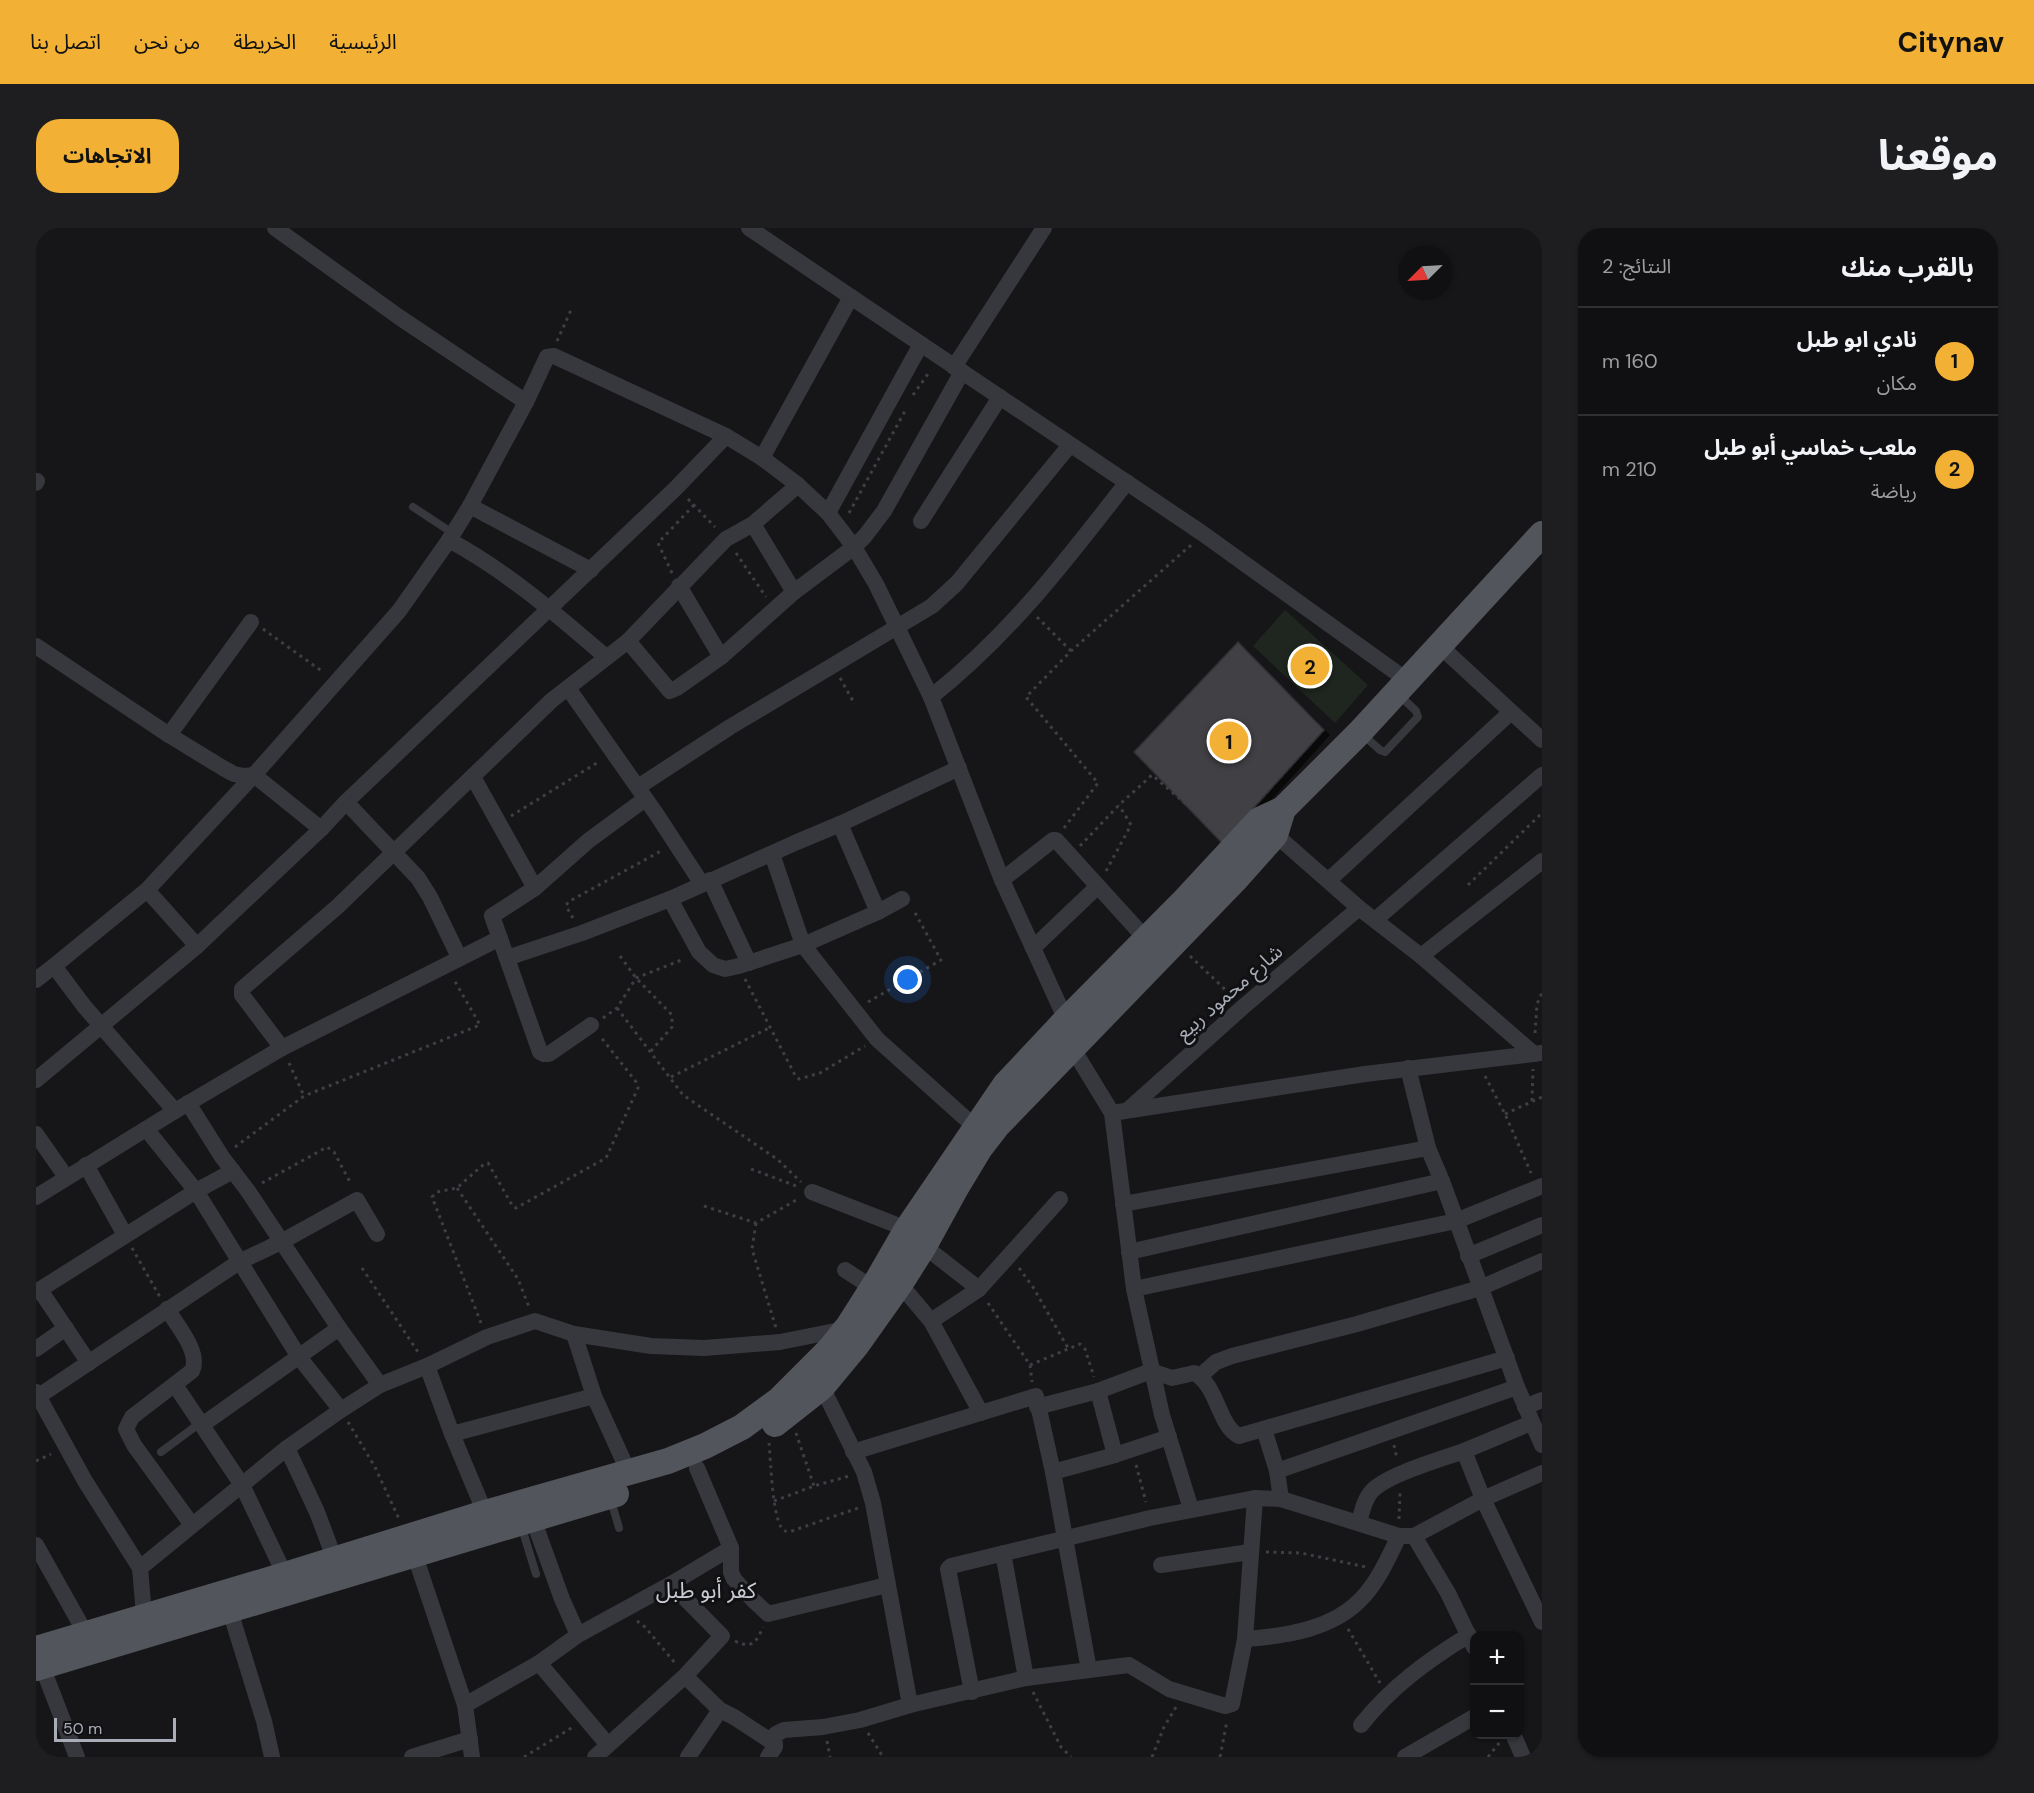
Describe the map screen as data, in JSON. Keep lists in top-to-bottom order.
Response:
{
  "streets": {
    "street": ["شارع محمود ربيع"]
  },
  "districts": ["كفر أبو طبل"],
  "scale_bar": "50 m",
  "north": "bottom left",
  "page": {
    "header": "Citynav",
    "nav": [
      "الرئيسية",
      "الخريطة",
      "من نحن",
      "اتصل بنا"
    ],
    "title": "موقعنا",
    "buttons": "الاتجاهات",
    "heading": ["بالقرب منك", "النتائج: 2"],
    "list": [
      {
        "mark": "1",
        "name": "نادي ابو طبل",
        "note": "مكان",
        "value": "160 m"
      },
      {
        "mark": "2",
        "name": "ملعب خماسي أبو طبل",
        "note": "رياضة",
        "value": "210 m"
      }
    ],
    "pins": ["2", "1"],
    "map_buttons": ["+", "−"],
    "scale": "50 m"
  }
}
